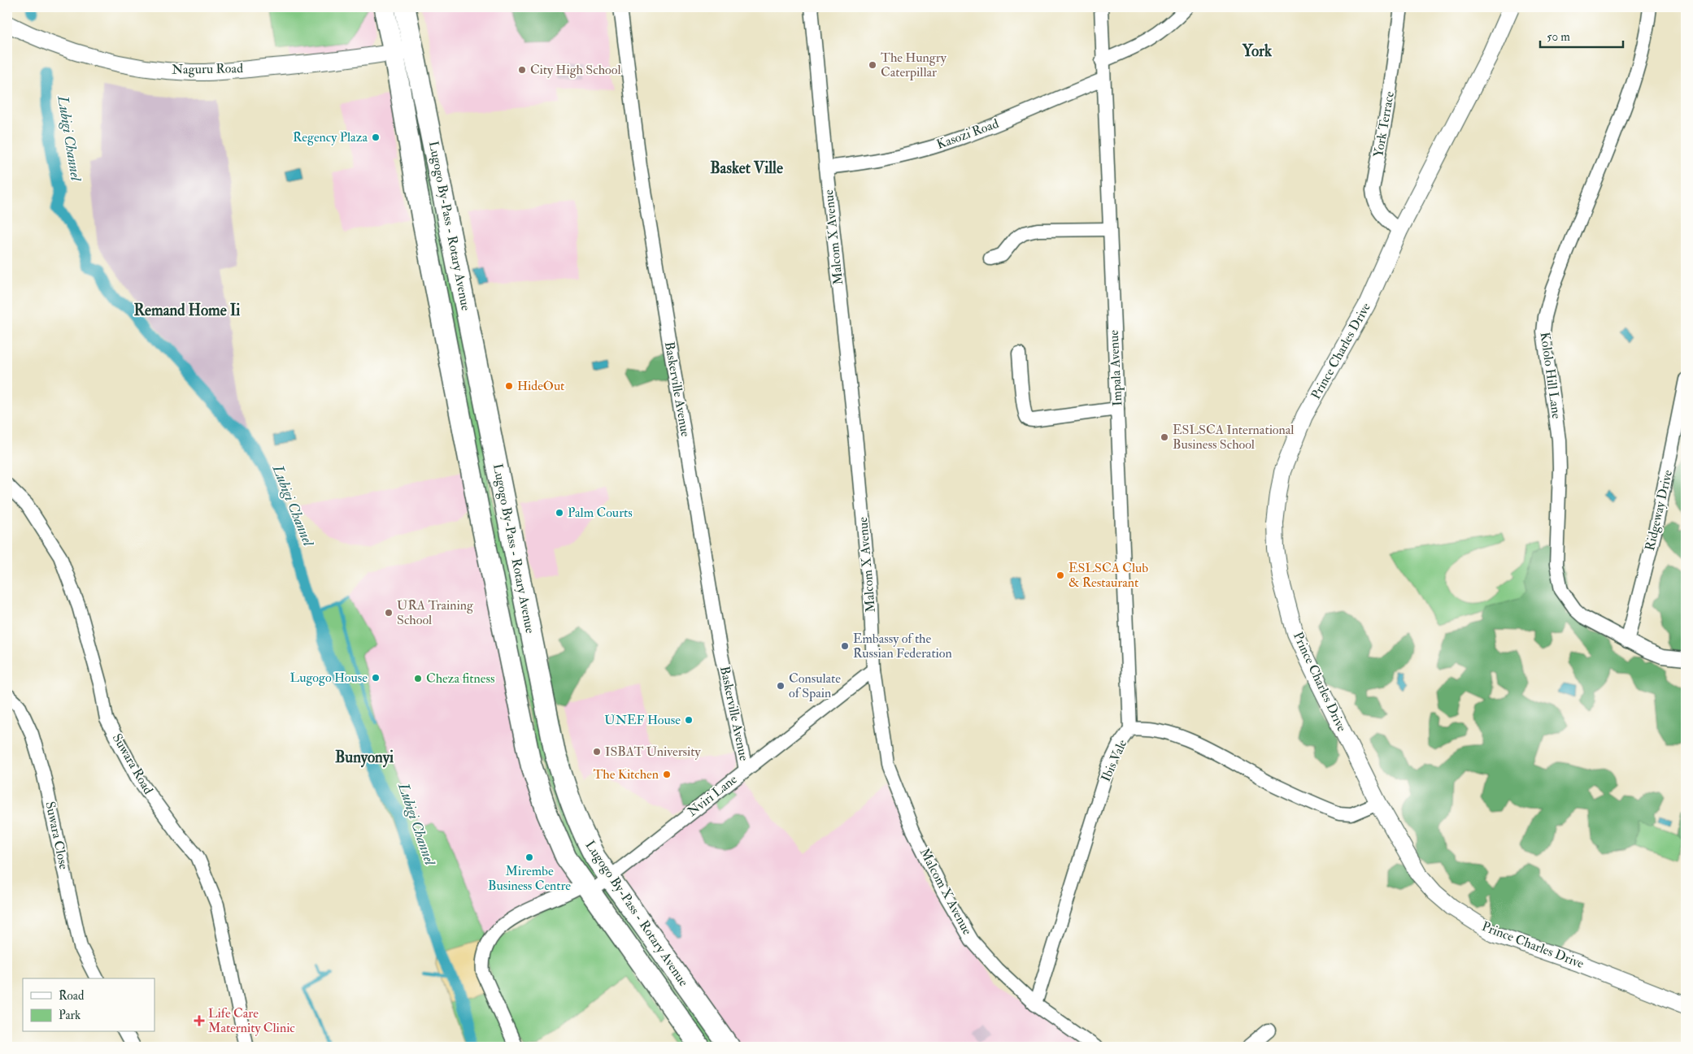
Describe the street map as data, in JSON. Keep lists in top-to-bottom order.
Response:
{
  "streets": {
    "main road": ["Lugogo By-Pass - Rotary Avenue"],
    "street": [
      "Naguru Road",
      "York Terrace",
      "Kasozi Road",
      "Malcom X Avenue",
      "Prince Charles Drive",
      "Impala Avenue",
      "Kololo Hill Lane",
      "Baskerville Avenue",
      "Ridgeway Drive",
      "Ibis Vale",
      "Suwara Road",
      "Nviri Lane",
      "Suwara Close"
    ]
  },
  "crossings": [
    ["Naguru Road", "Lugogo By-Pass - Rotary Avenue"],
    ["York Terrace", "Prince Charles Drive"],
    ["Kasozi Road", "Malcom X Avenue"],
    ["Kasozi Road", "Impala Avenue"],
    ["Lugogo By-Pass - Rotary Avenue", "Nviri Lane"],
    ["Malcom X Avenue", "Ibis Vale"],
    ["Malcom X Avenue", "Nviri Lane"],
    ["Prince Charles Drive", "Ibis Vale"],
    ["Impala Avenue", "Ibis Vale"],
    ["Kololo Hill Lane", "Ridgeway Drive"],
    ["Baskerville Avenue", "Nviri Lane"]
  ],
  "districts": [
    "York",
    "Basket Ville",
    "Remand Home Ii",
    "Bunyonyi"
  ],
  "water": ["Lubigi Channel"],
  "places": {
    "other": [
      "The Hungry Caterpillar",
      "City High School",
      "Regency Plaza",
      "HideOut",
      "ESLSCA International Business School",
      "Palm Courts",
      "ESLSCA Club & Restaurant",
      "URA Training School",
      "Embassy of the Russian Federation",
      "Lugogo House",
      "Cheza fitness",
      "Consulate of Spain",
      "UNEF House",
      "ISBAT University",
      "The Kitchen",
      "Mirembe Business Centre"
    ],
    "health": ["Life Care Maternity Clinic"]
  },
  "legend": ["Road", "Park"],
  "scale_bar": "50 m"
}
